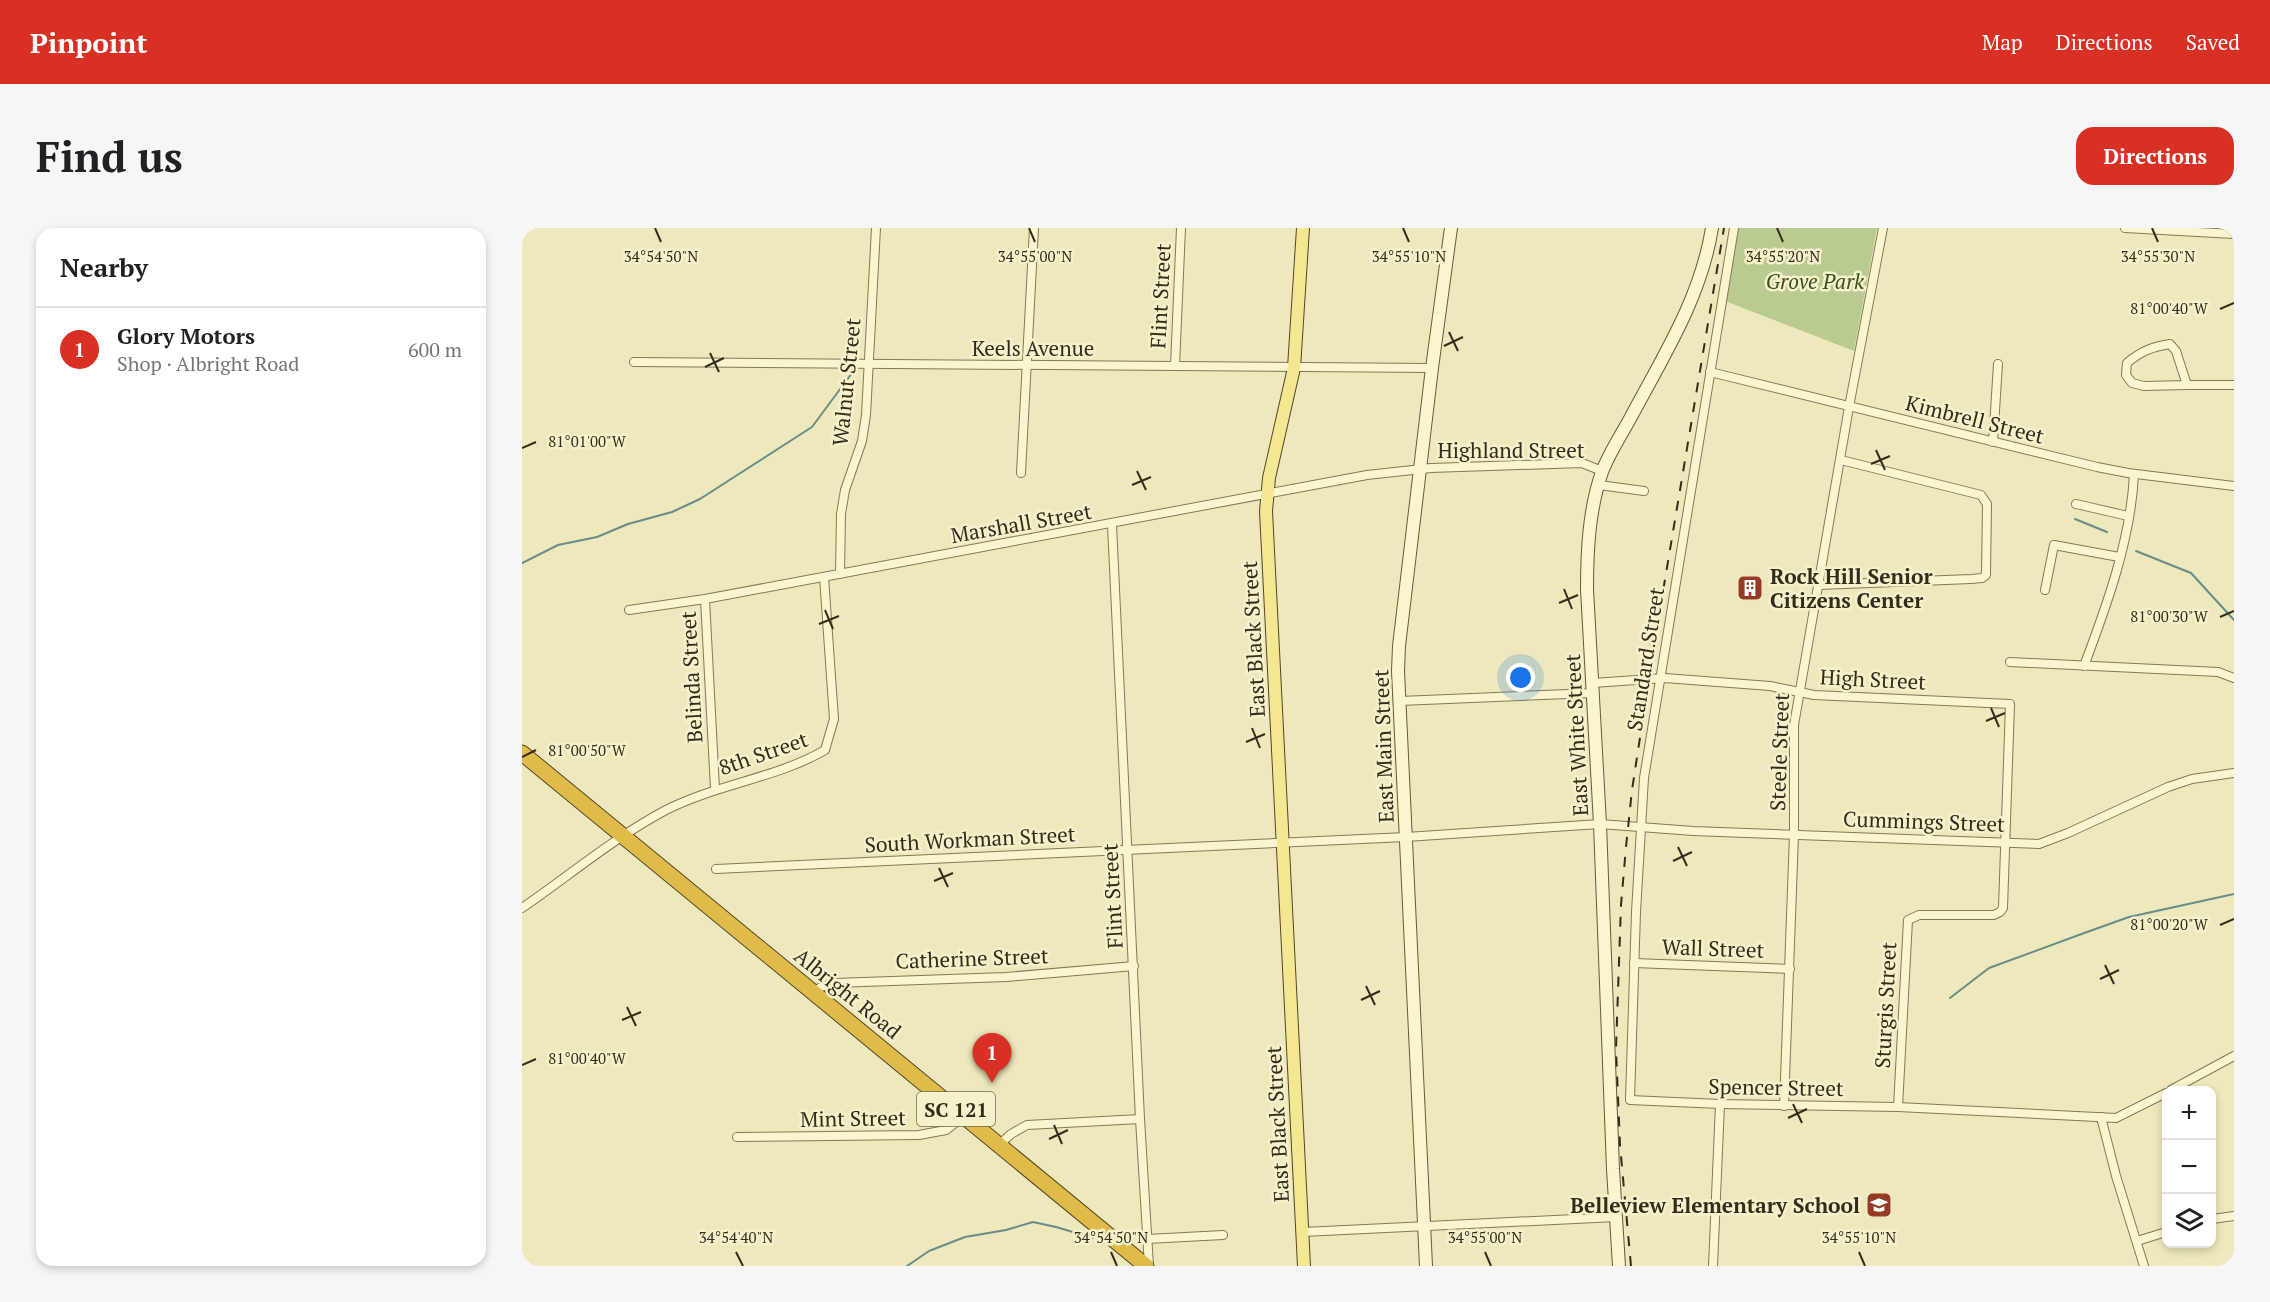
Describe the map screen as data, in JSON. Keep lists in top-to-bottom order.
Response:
{
  "streets": {
    "highway": ["Albright Road", "SC 121"],
    "main road": ["East Black Street"],
    "street": [
      "Flint Street",
      "Keels Avenue",
      "Walnut Street",
      "Kimbrell Street",
      "Highland Street",
      "Marshall Street",
      "Standard Street",
      "Belinda Street",
      "High Street",
      "East White Street",
      "East Main Street",
      "Steele Street",
      "8th Street",
      "Cummings Street",
      "South Workman Street",
      "Wall Street",
      "Catherine Street",
      "Sturgis Street",
      "Spencer Street",
      "Mint Street"
    ]
  },
  "crossings": [
    ["Flint Street", "Keels Avenue"],
    ["Flint Street", "Marshall Street"],
    ["Flint Street", "South Workman Street"],
    ["Flint Street", "Catherine Street"],
    ["Flint Street", "Albright Road"],
    ["Keels Avenue", "Walnut Street"],
    ["Keels Avenue", "East Black Street"],
    ["Keels Avenue", "East Main Street"],
    ["Walnut Street", "Marshall Street"],
    ["Kimbrell Street", "Standard Street"],
    ["Kimbrell Street", "Steele Street"],
    ["Highland Street", "Marshall Street"],
    ["Highland Street", "East White Street"],
    ["Highland Street", "East Main Street"],
    ["Marshall Street", "East Black Street"],
    ["Marshall Street", "Belinda Street"],
    ["Marshall Street", "East Main Street"],
    ["Marshall Street", "8th Street"],
    ["East Black Street", "South Workman Street"],
    ["Standard Street", "High Street"],
    ["Standard Street", "Cummings Street"],
    ["Standard Street", "Wall Street"],
    ["Standard Street", "Spencer Street"],
    ["Belinda Street", "8th Street"],
    ["High Street", "East White Street"],
    ["High Street", "East Main Street"],
    ["High Street", "Steele Street"],
    ["High Street", "Sturgis Street"],
    ["East White Street", "Cummings Street"],
    ["East Main Street", "Cummings Street"],
    ["East Main Street", "South Workman Street"],
    ["Steele Street", "Cummings Street"],
    ["Steele Street", "Wall Street"],
    ["Steele Street", "Spencer Street"],
    ["8th Street", "Albright Road"],
    ["Cummings Street", "South Workman Street"],
    ["Cummings Street", "Sturgis Street"],
    ["Catherine Street", "Albright Road"],
    ["Albright Road", "Mint Street"],
    ["Sturgis Street", "Spencer Street"]
  ],
  "parks": ["Grove Park"],
  "places": {
    "building": ["Rock Hill Senior Citizens Center"],
    "school or university": ["Belleview Elementary School"]
  },
  "page": {
    "header": "Pinpoint",
    "nav": ["Map", "Directions", "Saved"],
    "buttons": "Directions",
    "title": "Find us",
    "heading": "Nearby",
    "list": [
      {
        "mark": "1",
        "name": "Glory Motors",
        "note": "Shop · Albright Road",
        "value": "600 m"
      }
    ],
    "pins": "1",
    "map_buttons": ["+", "−"]
  },
  "coordinates": [
    "34°54'50\"N",
    "34°55'00\"N",
    "34°55'10\"N",
    "34°55'30\"N",
    "34°55'20\"N",
    "81°00'40\"W",
    "81°01'00\"W",
    "81°00'30\"W",
    "81°00'50\"W",
    "81°00'20\"W",
    "34°54'40\"N"
  ]
}
